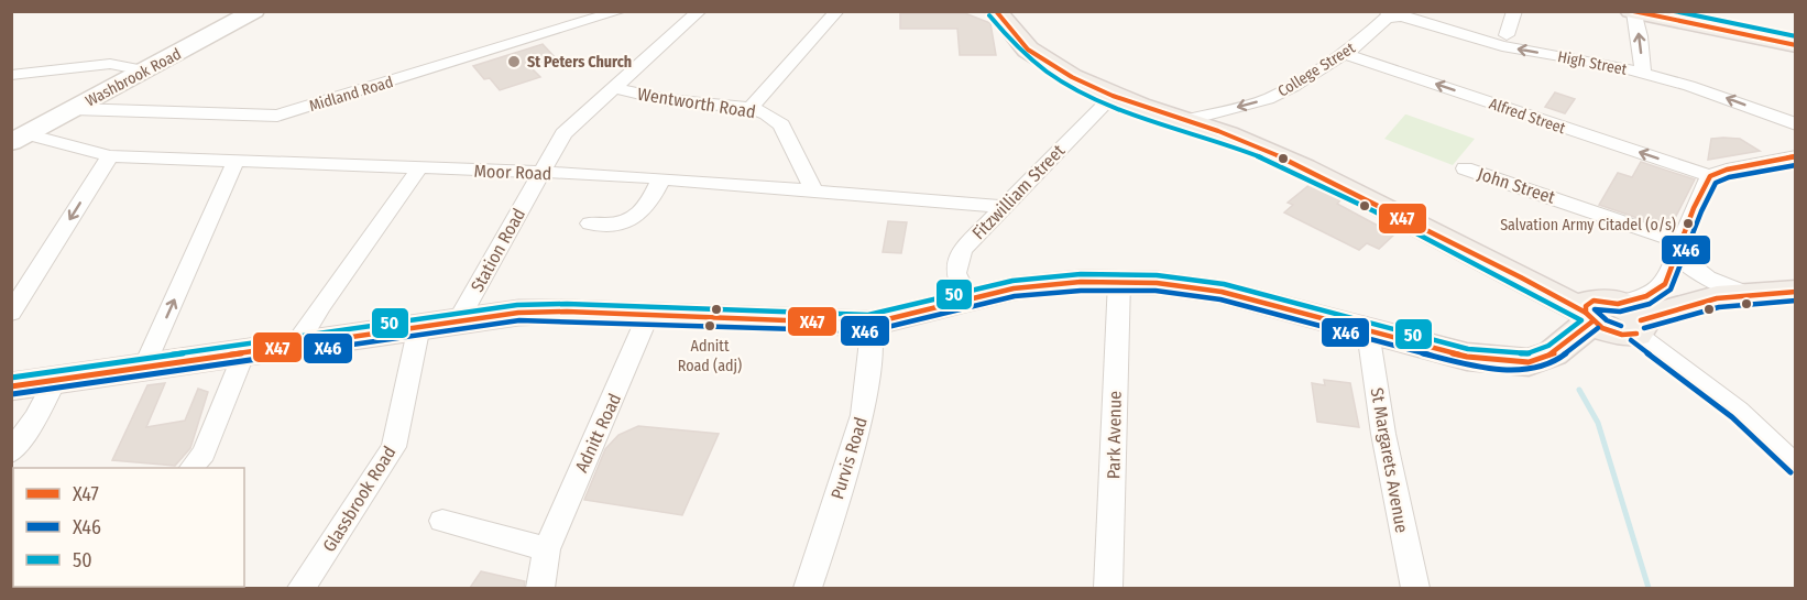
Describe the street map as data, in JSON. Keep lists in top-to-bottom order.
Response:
{
  "streets": {
    "main road": ["Washbrook Road"],
    "street": [
      "High Street",
      "College Street",
      "Midland Road",
      "Wentworth Road",
      "Alfred Street",
      "Moor Road",
      "John Street",
      "Fitzwilliam Street",
      "Station Road",
      "Adnitt Road",
      "Park Avenue",
      "Purvis Road",
      "St Margarets Avenue",
      "Glassbrook Road"
    ]
  },
  "crossings": [
    ["High Street", "College Street"],
    ["College Street", "Alfred Street"],
    ["Washbrook Road", "Midland Road"],
    ["Washbrook Road", "Moor Road"],
    ["Wentworth Road", "Moor Road"],
    ["Wentworth Road", "Station Road"],
    ["Moor Road", "Fitzwilliam Street"],
    ["Moor Road", "Station Road"]
  ],
  "one_way": ["High Street", "College Street", "Alfred Street"],
  "places": ["St Peters Church", "Salvation Army Citadel (o/s)", "Adnitt Road (adj)"],
  "lines": ["transit line X47", "transit line 50", "transit line X46"],
  "legend": ["X47", "X46", "50"]
}
